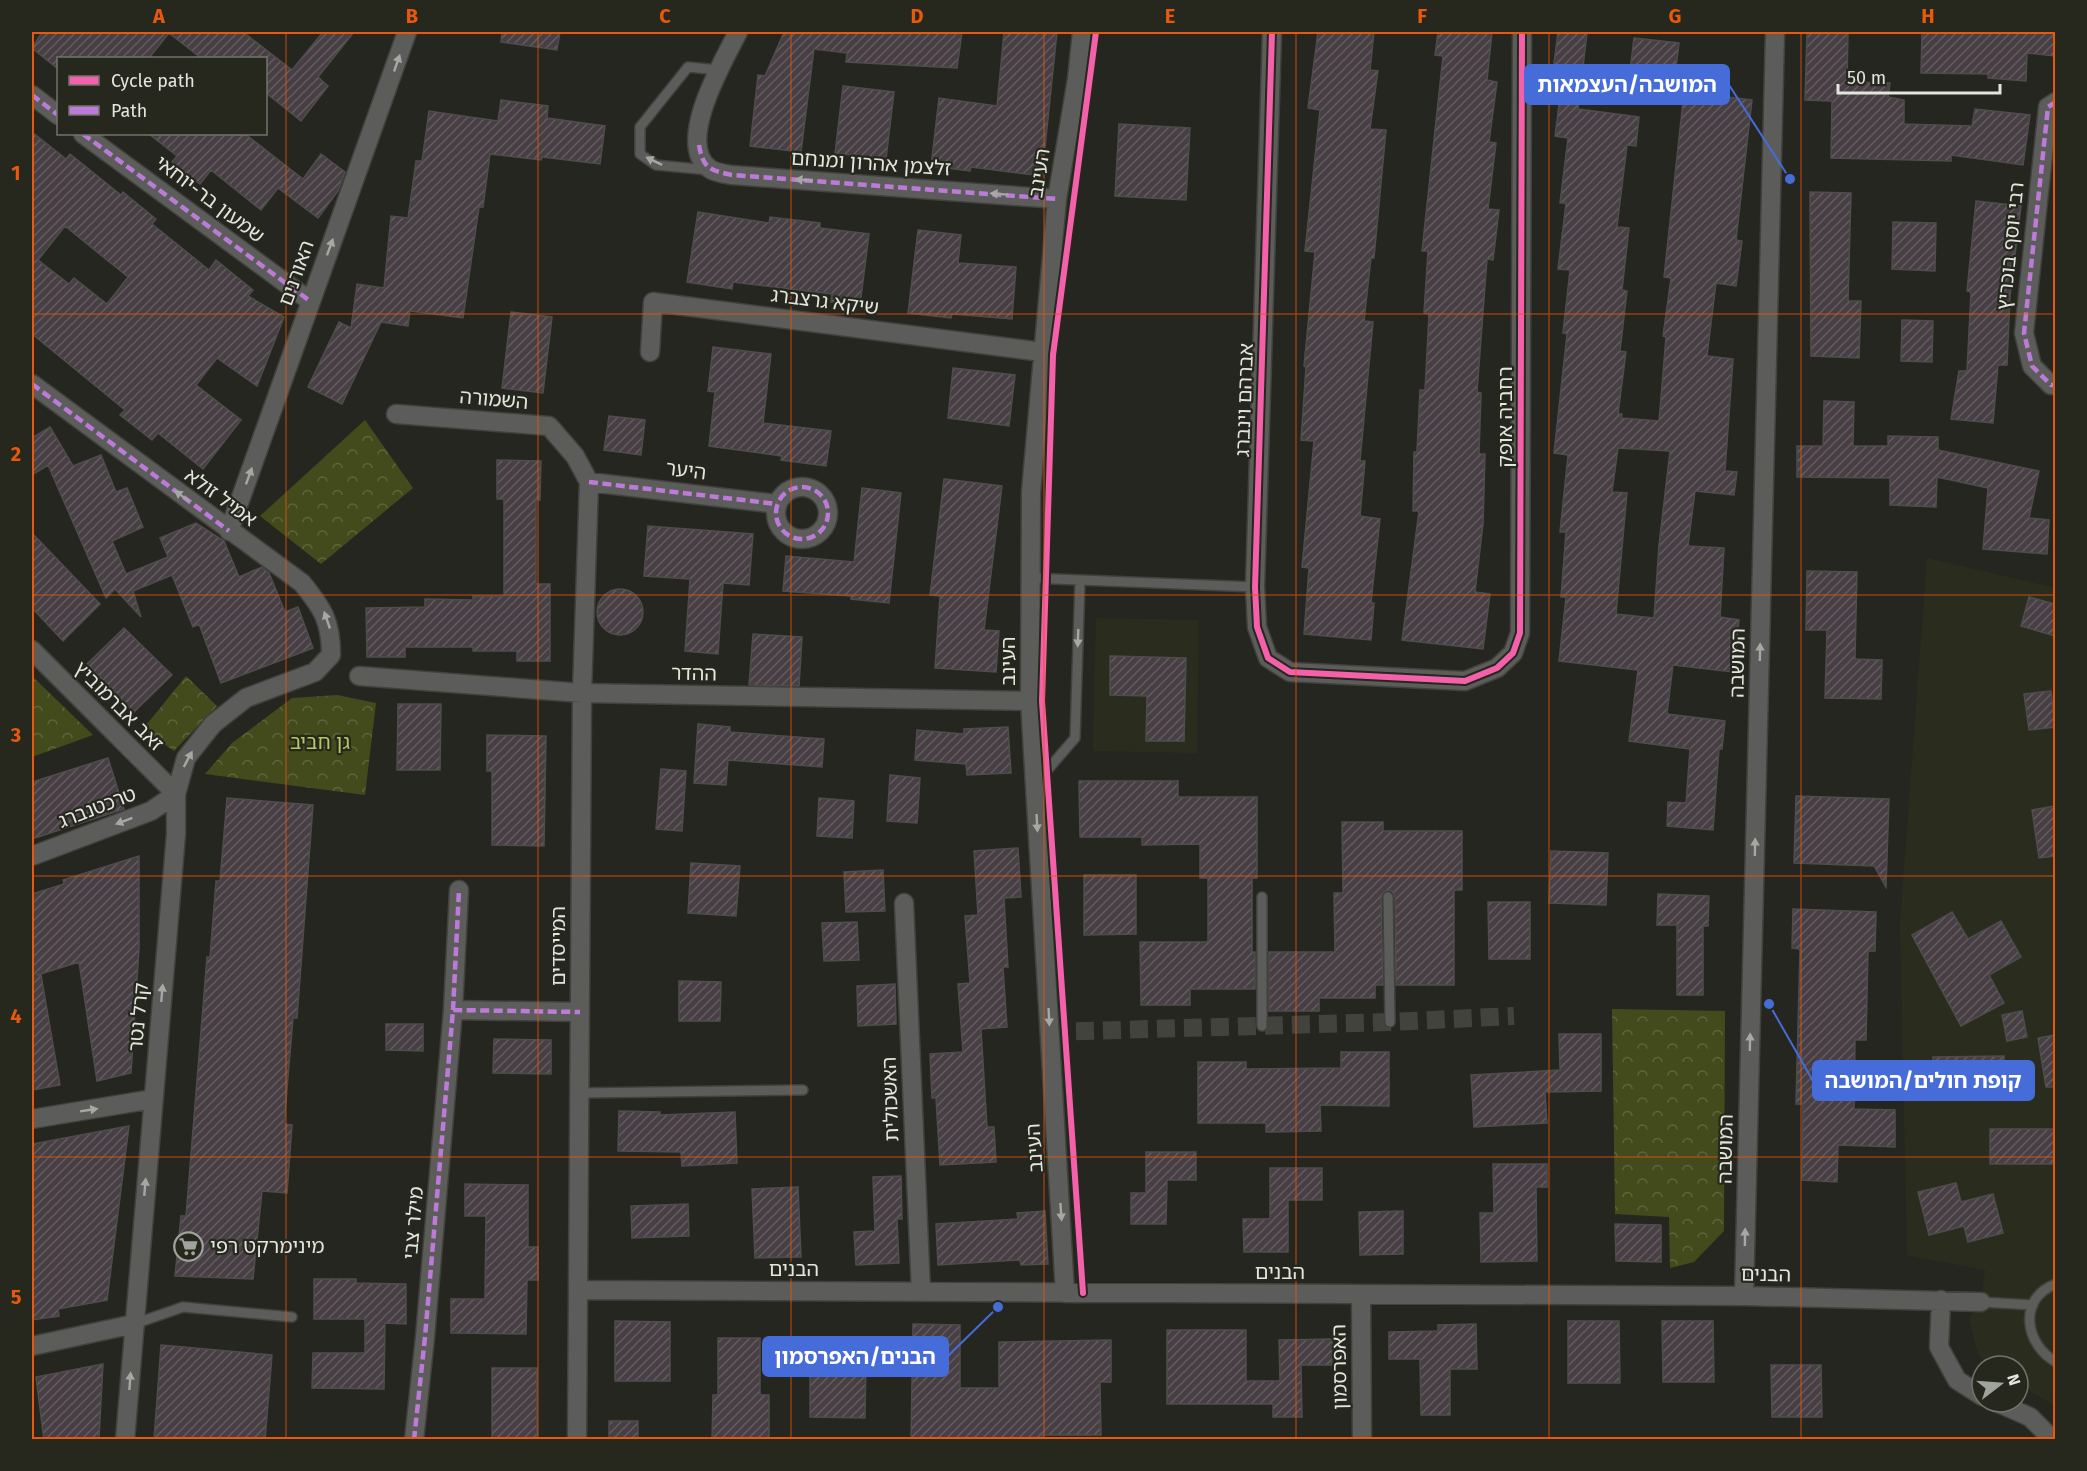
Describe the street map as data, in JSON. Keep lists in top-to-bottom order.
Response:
{
  "streets": {
    "street": [
      "זלצמן אהרון ומנחם",
      "העינב",
      "שמעון בר-יוחאי",
      "רבי יוסף בוכריץ",
      "האורנים",
      "שיקא גרצברג",
      "השמורה",
      "אברהם וינברג",
      "רחביה אופק",
      "היער",
      "אמיל זולא",
      "המושבה",
      "ההדר",
      "זאב אברמוביץ",
      "טרכטנברג",
      "המייסדים",
      "קרל נטר",
      "האשכולית",
      "מילר צבי",
      "הבנים",
      "האפרסמון"
    ]
  },
  "crossings": [
    ["זלצמן אהרון ומנחם", "העינב"],
    ["העינב", "שיקא גרצברג"],
    ["העינב", "ההדר"],
    ["העינב", "הבנים"],
    ["שמעון בר-יוחאי", "האורנים"],
    ["האורנים", "אמיל זולא"],
    ["השמורה", "היער"],
    ["השמורה", "המייסדים"],
    ["אברהם וינברג", "רחביה אופק"],
    ["היער", "המייסדים"],
    ["אמיל זולא", "קרל נטר"],
    ["המושבה", "הבנים"],
    ["ההדר", "המייסדים"],
    ["זאב אברמוביץ", "טרכטנברג"],
    ["זאב אברמוביץ", "קרל נטר"],
    ["טרכטנברג", "קרל נטר"],
    ["המייסדים", "הבנים"],
    ["האשכולית", "הבנים"],
    ["הבנים", "האפרסמון"]
  ],
  "one_way": [
    "זלצמן אהרון ומנחם",
    "העינב",
    "האורנים",
    "אמיל זולא",
    "המושבה",
    "טרכטנברג",
    "קרל נטר"
  ],
  "parks": ["גן חביב"],
  "places": {
    "other": ["המושבה/העצמאות", "קופת חולים/המושבה", "הבנים/האפרסמון"],
    "supermarket": ["מינימרקט רפי"]
  },
  "legend": ["Cycle path", "Path"],
  "scale_bar": "50 m",
  "north": "right",
  "grid": {
    "columns": [
      "A",
      "B",
      "C",
      "D",
      "E",
      "F",
      "G",
      "H"
    ],
    "rows": [
      "1",
      "2",
      "3",
      "4",
      "5"
    ]
  }
}
